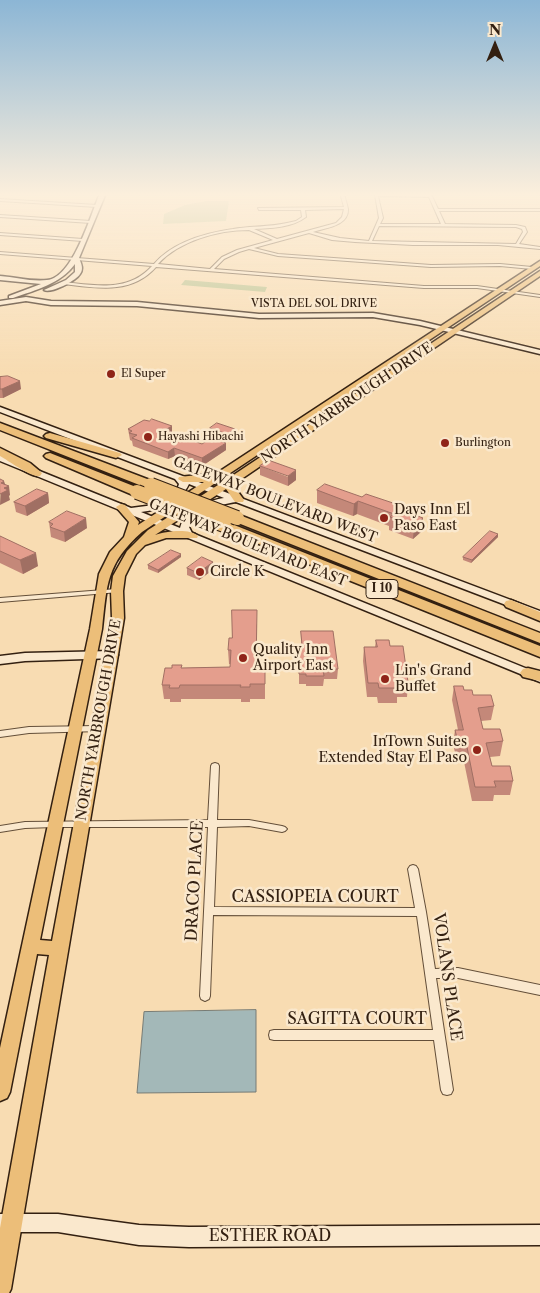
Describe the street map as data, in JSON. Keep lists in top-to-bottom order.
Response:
{
  "streets": {
    "highway": ["I 10"],
    "main road": [
      "VISTA DEL SOL DRIVE",
      "NORTH YARBROUGH DRIVE",
      "GATEWAY BOULEVARD WEST",
      "GATEWAY BOULEVARD EAST",
      "ESTHER ROAD"
    ],
    "street": [
      "DRACO PLACE",
      "CASSIOPEIA COURT",
      "VOLANS PLACE",
      "SAGITTA COURT"
    ]
  },
  "crossings": [
    ["VISTA DEL SOL DRIVE", "NORTH YARBROUGH DRIVE"],
    ["NORTH YARBROUGH DRIVE", "GATEWAY BOULEVARD WEST"],
    ["NORTH YARBROUGH DRIVE", "GATEWAY BOULEVARD EAST"],
    ["NORTH YARBROUGH DRIVE", "ESTHER ROAD"],
    ["DRACO PLACE", "CASSIOPEIA COURT"],
    ["CASSIOPEIA COURT", "VOLANS PLACE"],
    ["VOLANS PLACE", "SAGITTA COURT"]
  ],
  "places": [
    "El Super",
    "Hayashi Hibachi",
    "Burlington",
    "Days Inn El Paso East",
    "Circle K",
    "Quality Inn Airport East",
    "Lin's Grand Buffet",
    "InTown Suites Extended Stay El Paso"
  ],
  "north": "top"
}
